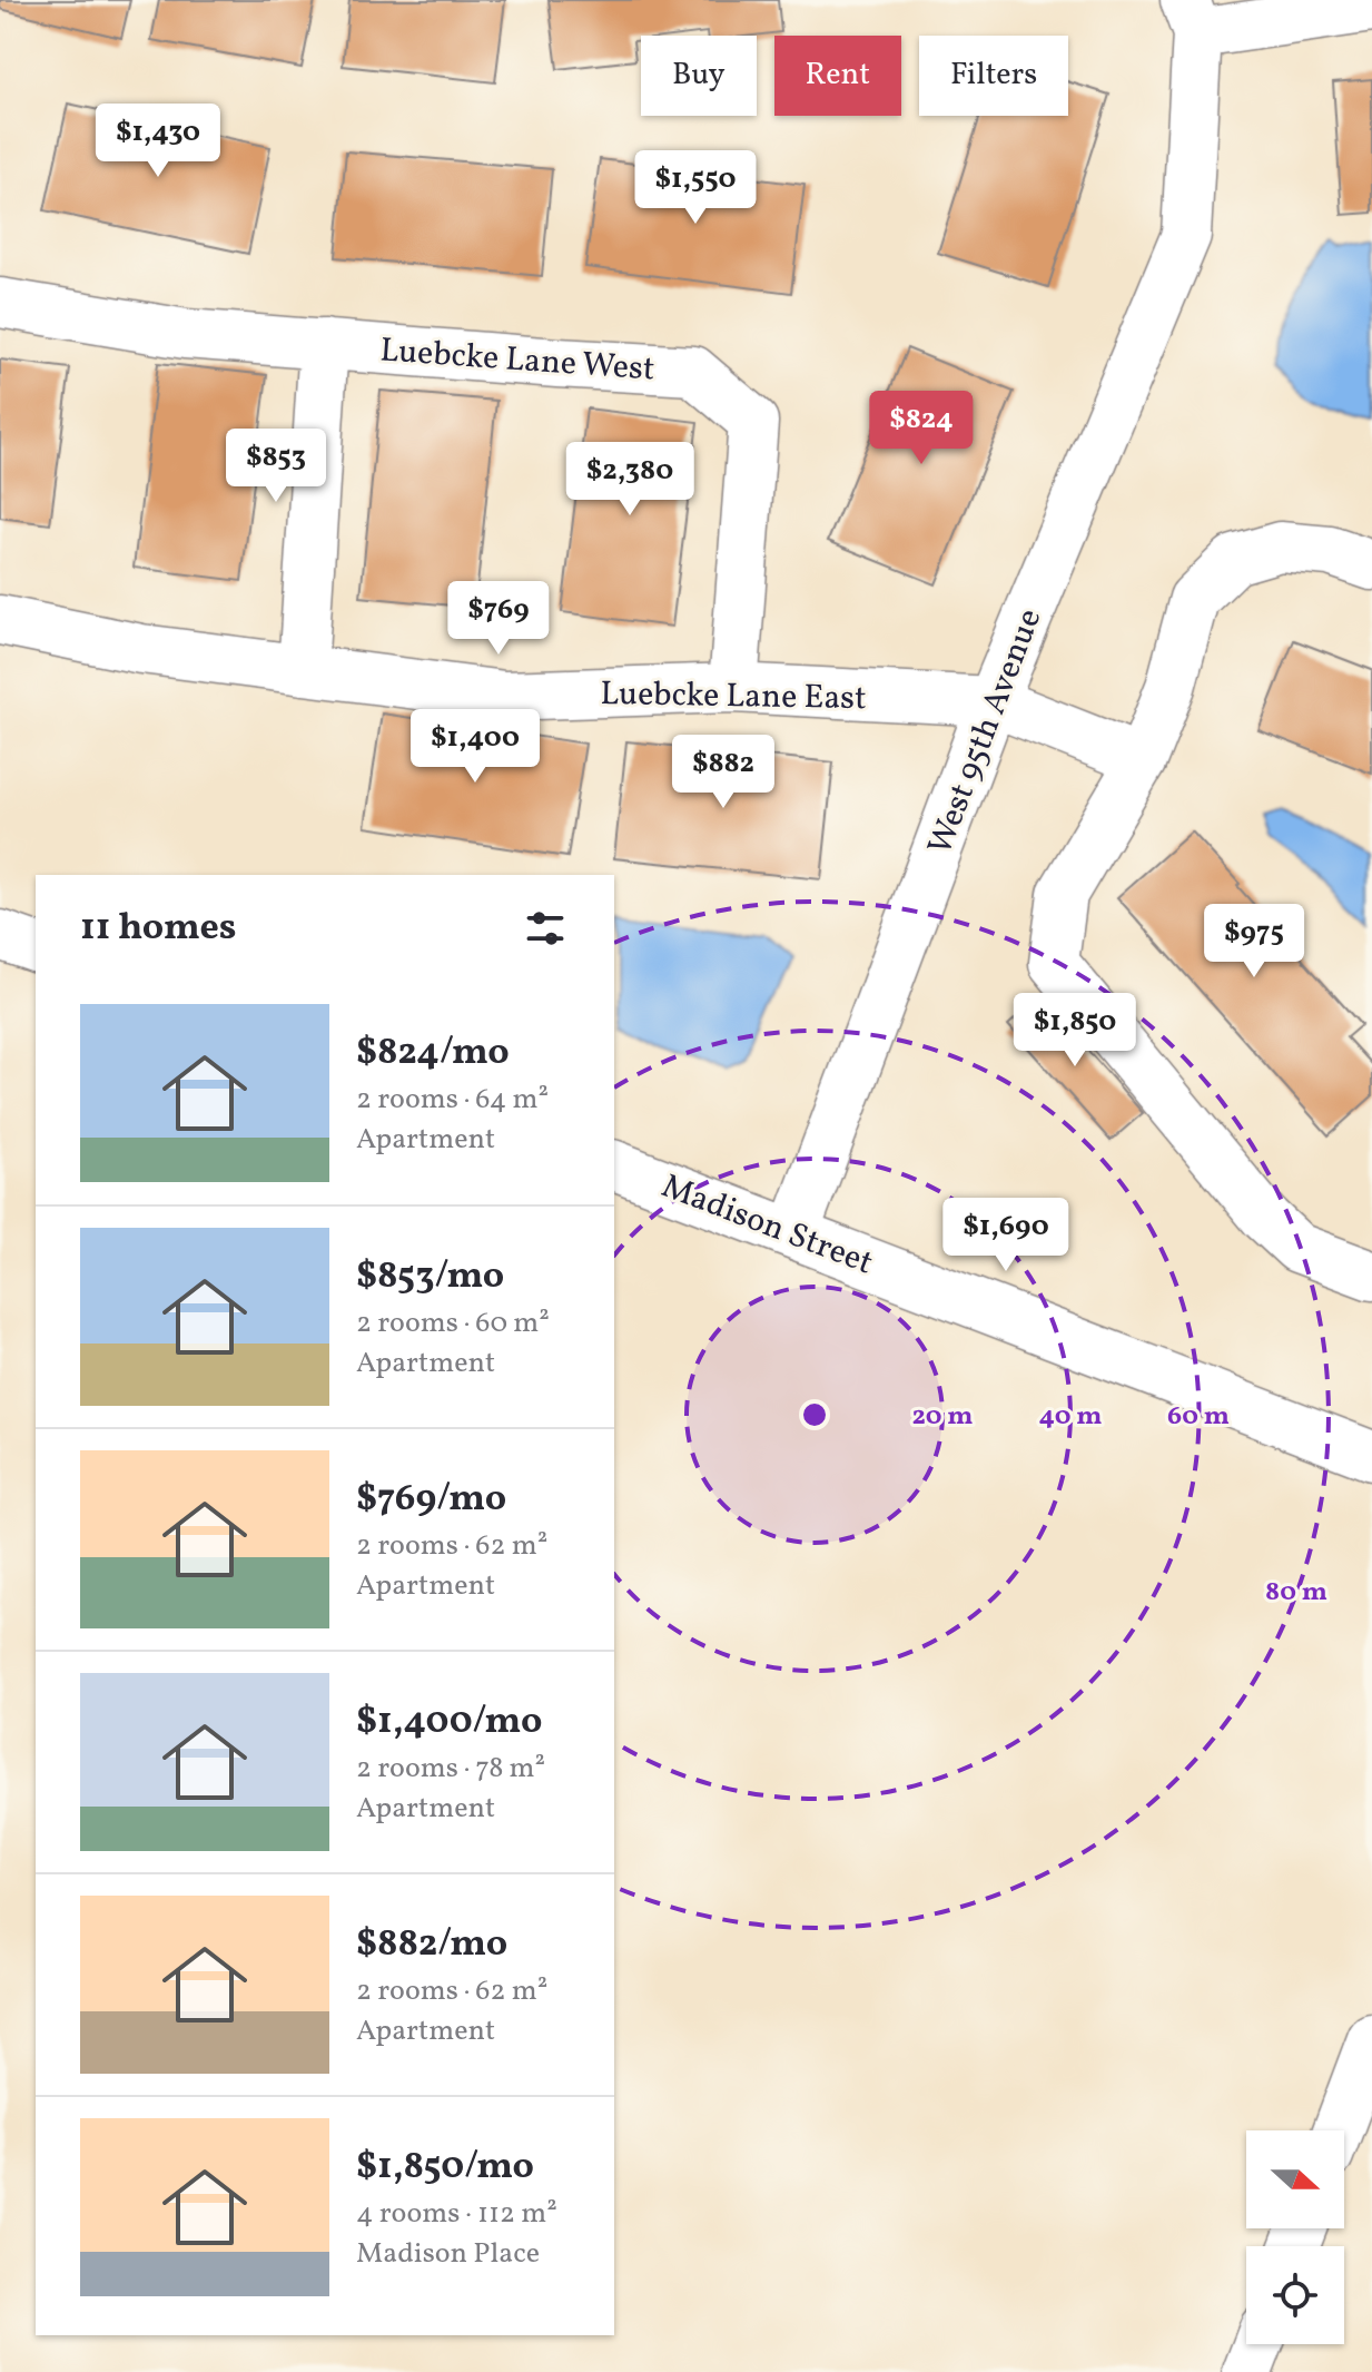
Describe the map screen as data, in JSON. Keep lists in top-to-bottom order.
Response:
{
  "streets": {
    "street": [
      "Luebcke Lane West",
      "Luebcke Lane East",
      "West 95th Avenue",
      "Madison Street"
    ]
  },
  "crossings": [
    ["Luebcke Lane West", "Luebcke Lane East"],
    ["Luebcke Lane East", "West 95th Avenue"],
    ["West 95th Avenue", "Madison Street"]
  ],
  "north": "right",
  "page": {
    "chip": ["Buy", "Rent", "Filters"],
    "price": [
      "$1,430",
      "$1,550",
      "$824",
      "$853",
      "$2,380",
      "$769",
      "$1,400",
      "$882",
      "$975",
      "$1,850",
      "$1,690"
    ],
    "heading": "11 homes",
    "list": [
      {
        "name": "$824/mo",
        "note": "2 rooms · 64 m² · Apartment"
      },
      {
        "name": "$853/mo",
        "note": "2 rooms · 60 m² · Apartment"
      },
      {
        "name": "$769/mo",
        "note": "2 rooms · 62 m² · Apartment"
      },
      {
        "name": "$1,400/mo",
        "note": "2 rooms · 78 m² · Apartment"
      },
      {
        "name": "$882/mo",
        "note": "2 rooms · 62 m² · Apartment"
      },
      {
        "name": "$1,850/mo",
        "note": "4 rooms · 112 m² · Madison Place"
      }
    ]
  },
  "rings": [
    "20 m",
    "40 m",
    "60 m",
    "80 m"
  ]
}
